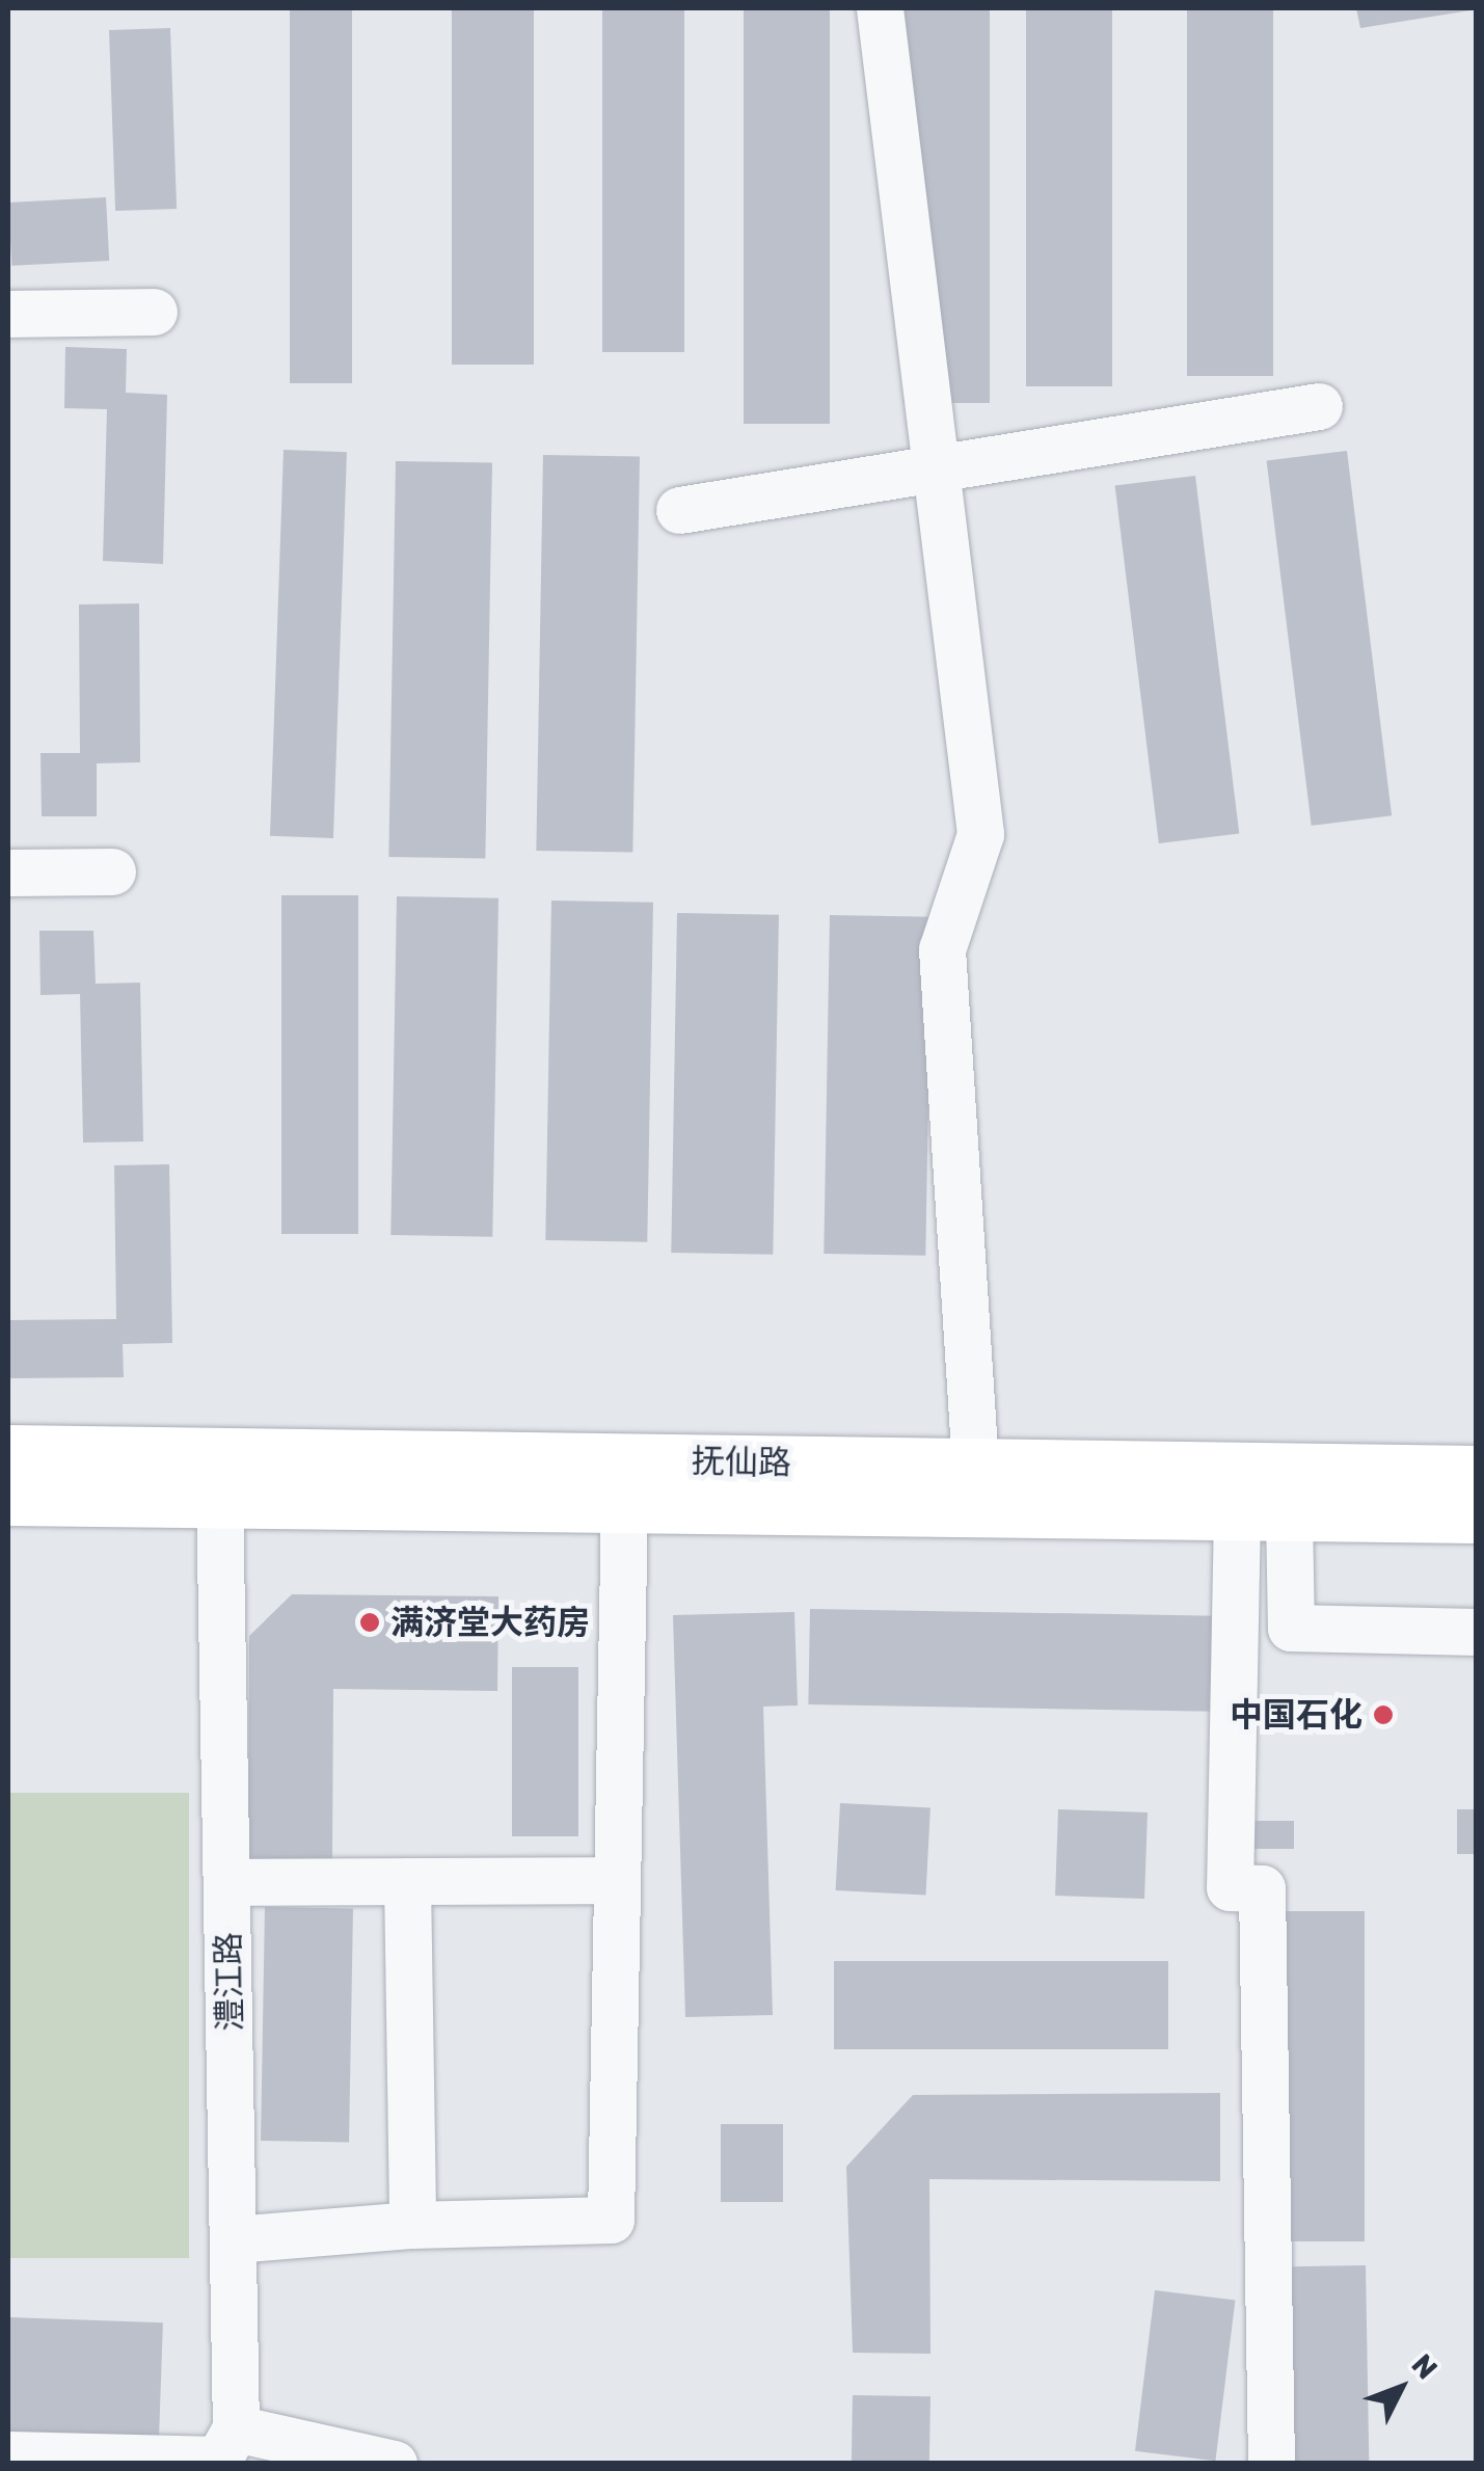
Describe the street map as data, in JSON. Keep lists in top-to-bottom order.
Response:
{
  "streets": {
    "main road": ["抚仙路"],
    "street": ["澧江路"]
  },
  "crossings": [
    ["抚仙路", "澧江路"]
  ],
  "places": ["满济堂大药房", "中国石化"],
  "north": "top right"
}
